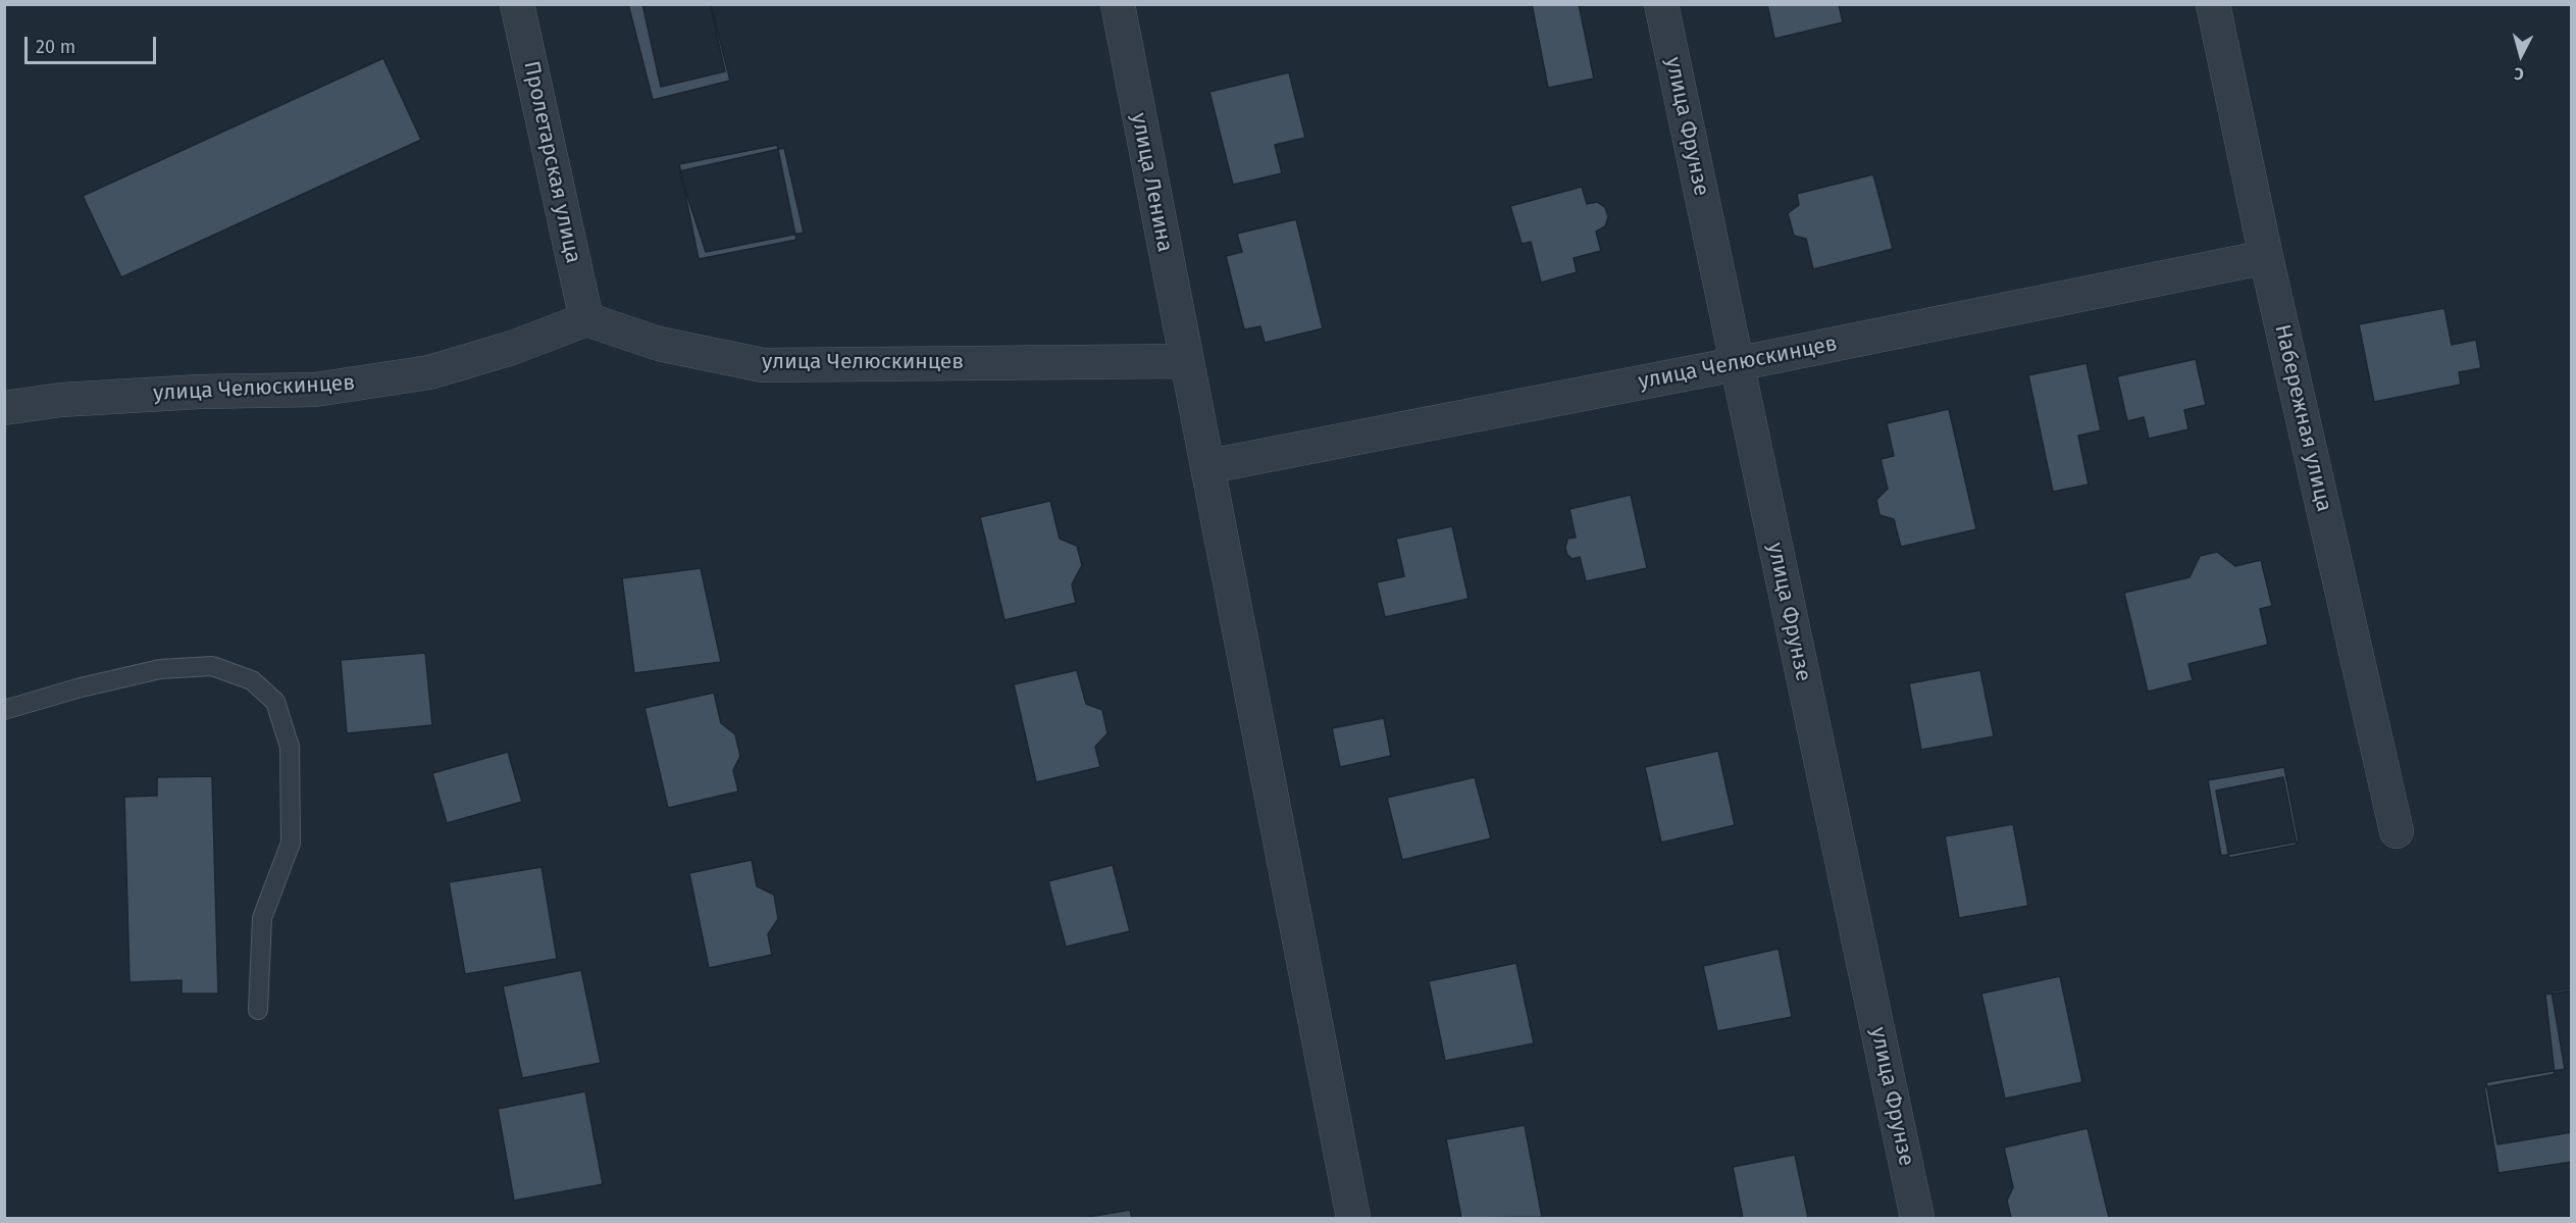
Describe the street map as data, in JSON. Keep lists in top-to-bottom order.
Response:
{
  "streets": {
    "street": [
      "улица Фрунзе",
      "Пролетарская улица",
      "улица Ленина",
      "улица Челюскинцев",
      "Набережная улица"
    ]
  },
  "crossings": [
    ["улица Фрунзе", "улица Челюскинцев"],
    ["Пролетарская улица", "улица Челюскинцев"],
    ["улица Ленина", "улица Челюскинцев"],
    ["улица Челюскинцев", "Набережная улица"]
  ],
  "scale_bar": "20 m",
  "north": "bottom"
}
